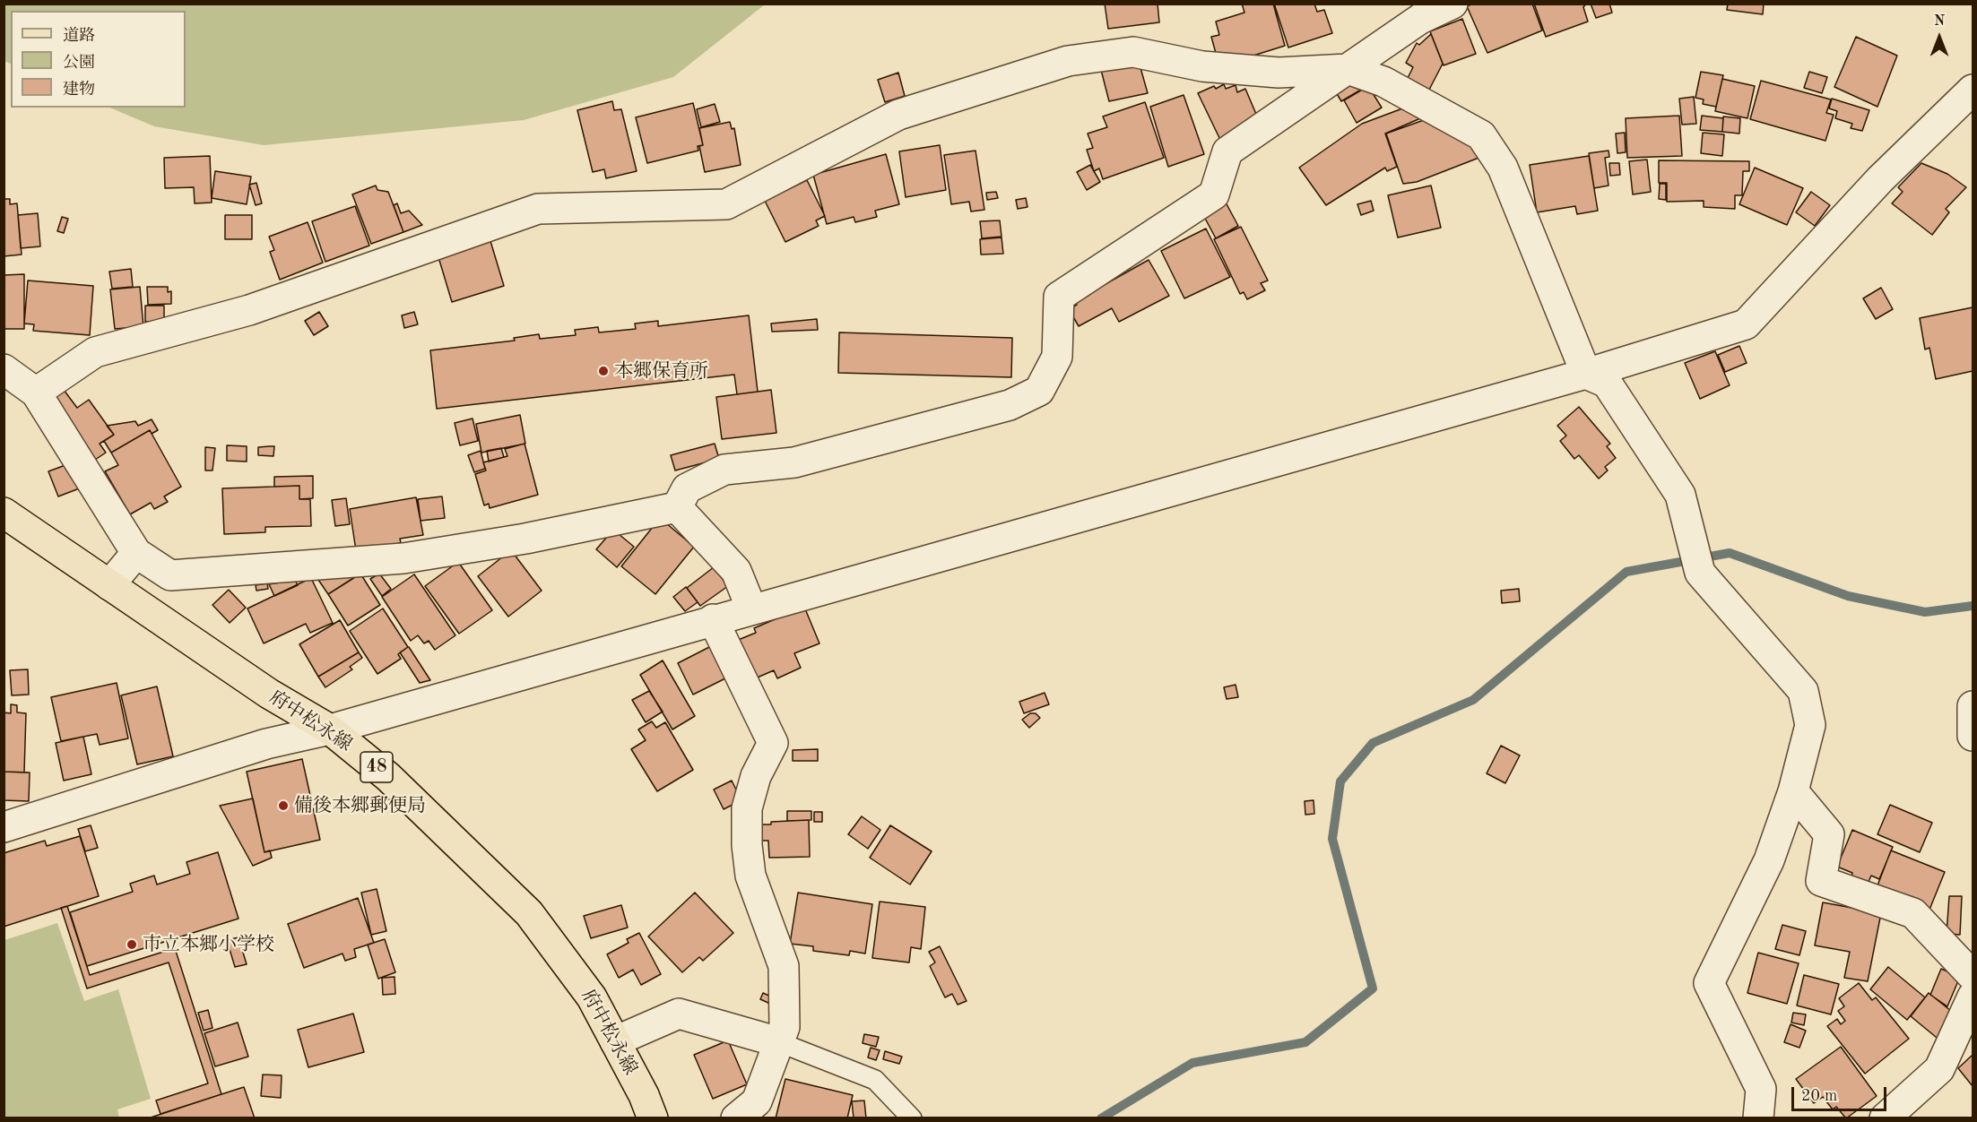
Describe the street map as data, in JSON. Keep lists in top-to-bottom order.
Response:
{
  "streets": {
    "main road": ["府中松永線", "48"]
  },
  "places": ["本郷保育所", "備後本郷郵便局", "市立本郷小学校"],
  "legend": ["道路", "公園", "建物"],
  "scale_bar": "20 m",
  "north": "top"
}
